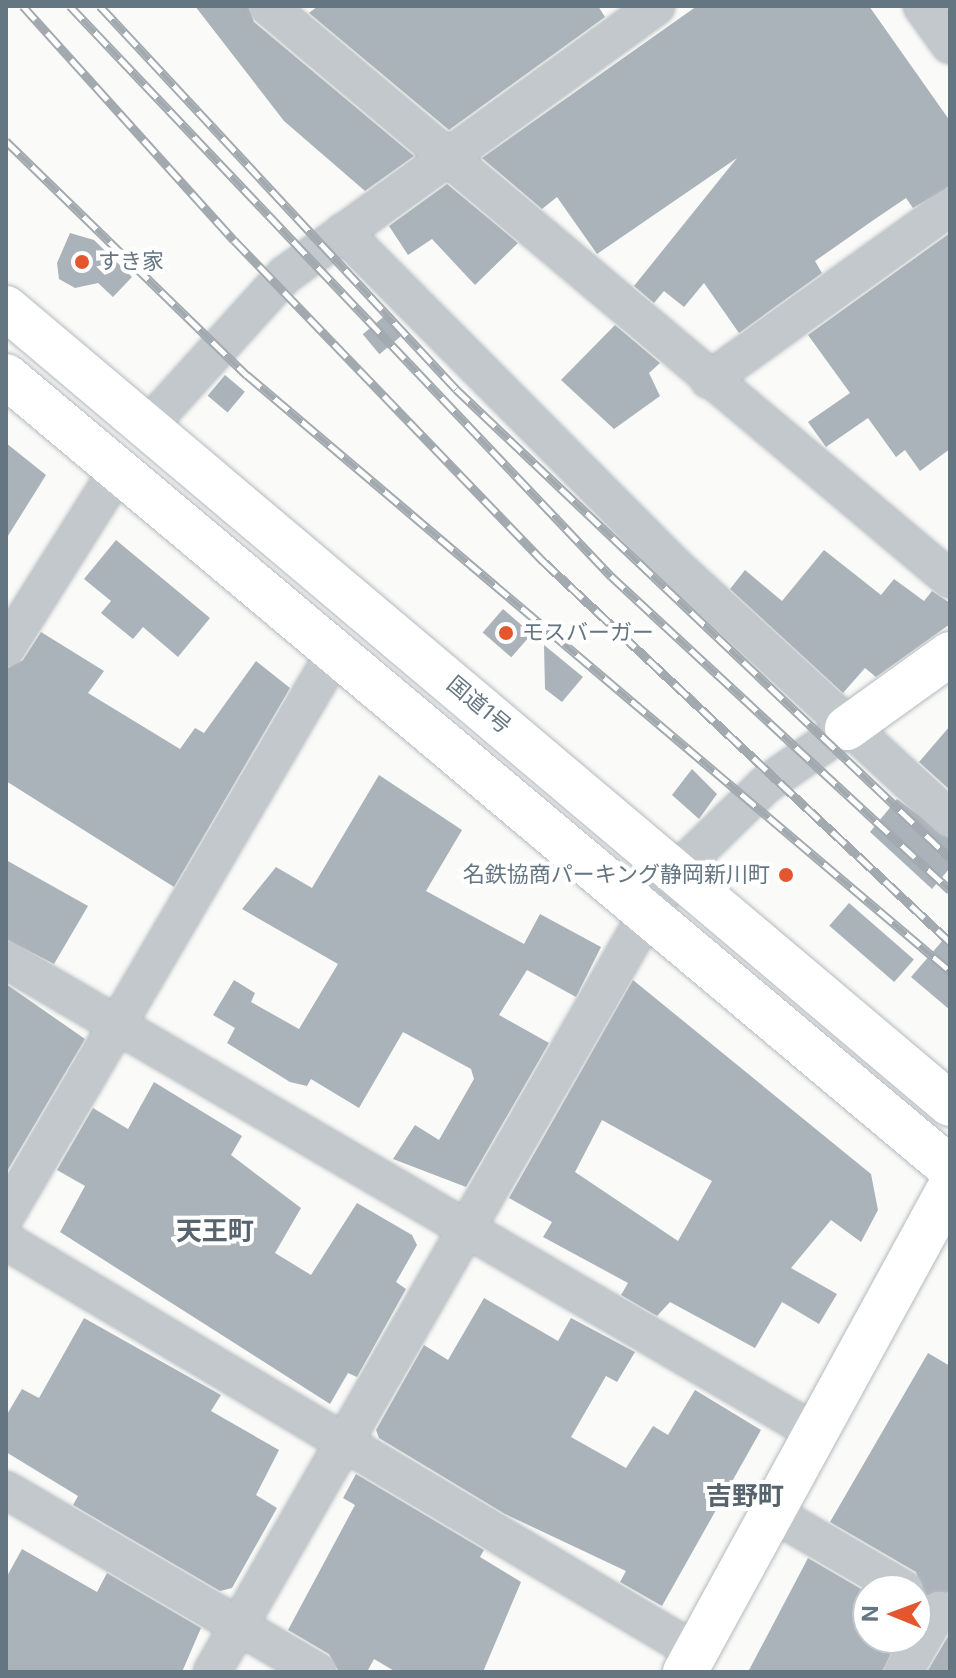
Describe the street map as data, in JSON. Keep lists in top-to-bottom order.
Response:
{
  "streets": {
    "main road": ["国道1号"]
  },
  "districts": ["天王町", "吉野町"],
  "places": ["すき家", "モスバーガー", "名鉄協商パーキング静岡新川町"],
  "north": "left"
}
